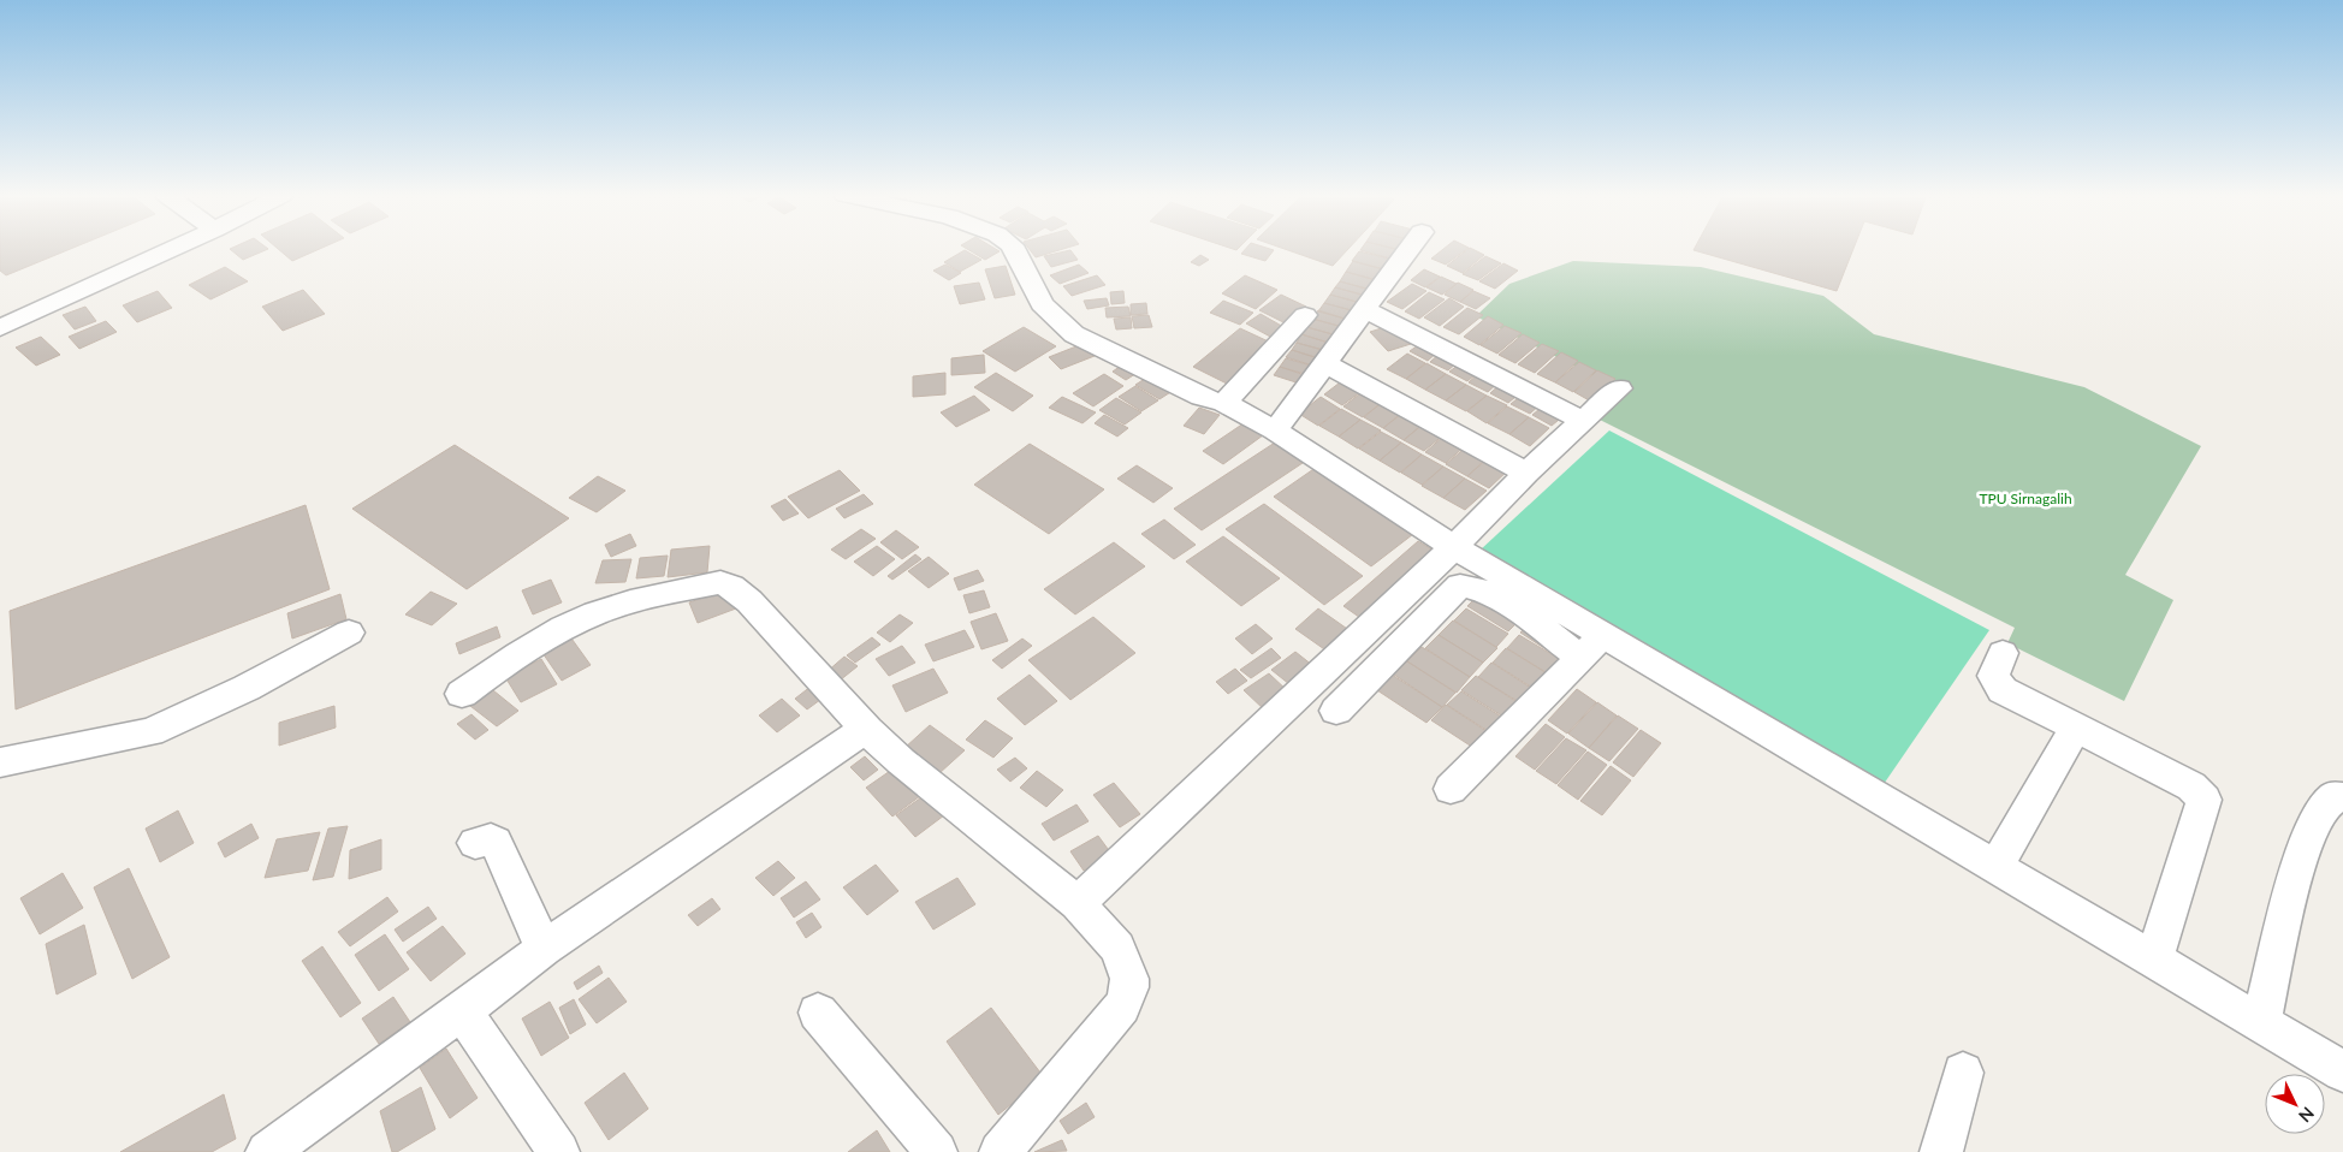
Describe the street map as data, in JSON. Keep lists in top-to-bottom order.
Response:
{
  "parks": ["TPU Sirnagalih"],
  "north": "bottom right"
}
